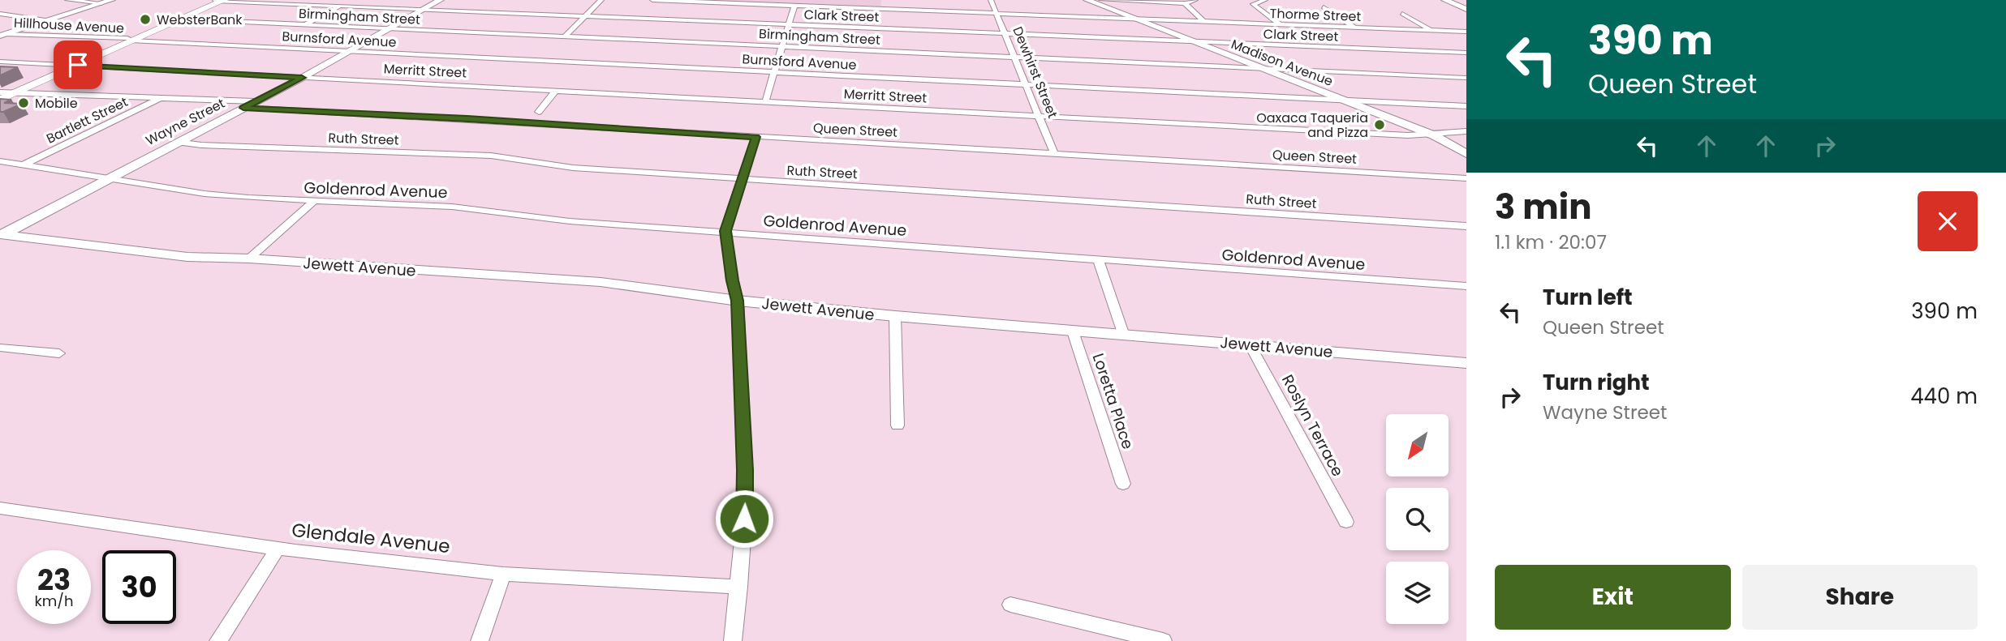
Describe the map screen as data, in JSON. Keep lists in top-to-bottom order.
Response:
{
  "streets": {
    "main road": ["Madison Avenue", "Wayne Street", "Jewett Avenue"],
    "street": [
      "Thorme Street",
      "Clark Street",
      "Birmingham Street",
      "Hillhouse Avenue",
      "Burnsford Avenue",
      "Merritt Street",
      "Dewhirst Street",
      "Bartlett Street",
      "Queen Street",
      "Ruth Street",
      "Goldenrod Avenue",
      "Loretta Place",
      "Roslyn Terrace",
      "Glendale Avenue"
    ]
  },
  "crossings": [
    ["Thorme Street", "Madison Avenue"],
    ["Thorme Street", "Dewhirst Street"],
    ["Clark Street", "Madison Avenue"],
    ["Clark Street", "Dewhirst Street"],
    ["Clark Street", "Wayne Street"],
    ["Birmingham Street", "Madison Avenue"],
    ["Birmingham Street", "Dewhirst Street"],
    ["Birmingham Street", "Wayne Street"],
    ["Hillhouse Avenue", "Burnsford Avenue"],
    ["Burnsford Avenue", "Madison Avenue"],
    ["Burnsford Avenue", "Dewhirst Street"],
    ["Burnsford Avenue", "Wayne Street"],
    ["Madison Avenue", "Merritt Street"],
    ["Merritt Street", "Dewhirst Street"],
    ["Merritt Street", "Wayne Street"],
    ["Dewhirst Street", "Queen Street"],
    ["Bartlett Street", "Goldenrod Avenue"],
    ["Wayne Street", "Queen Street"],
    ["Wayne Street", "Ruth Street"],
    ["Wayne Street", "Goldenrod Avenue"],
    ["Wayne Street", "Jewett Avenue"],
    ["Jewett Avenue", "Loretta Place"],
    ["Jewett Avenue", "Roslyn Terrace"]
  ],
  "places": ["WebsterBank", "Mobile", "Oaxaca Taqueria and Pizza"],
  "north": "bottom left",
  "page": {
    "turn": ["390 m", "Queen Street"],
    "heading": ["3 min", "1.1 km · 20:07"],
    "list": [
      {
        "name": "Turn left",
        "note": "Queen Street",
        "value": "390 m"
      },
      {
        "name": "Turn right",
        "note": "Wayne Street",
        "value": "440 m"
      }
    ],
    "speed": "23 km/h",
    "limit": "30",
    "buttons": ["Exit", "Share"]
  }
}
